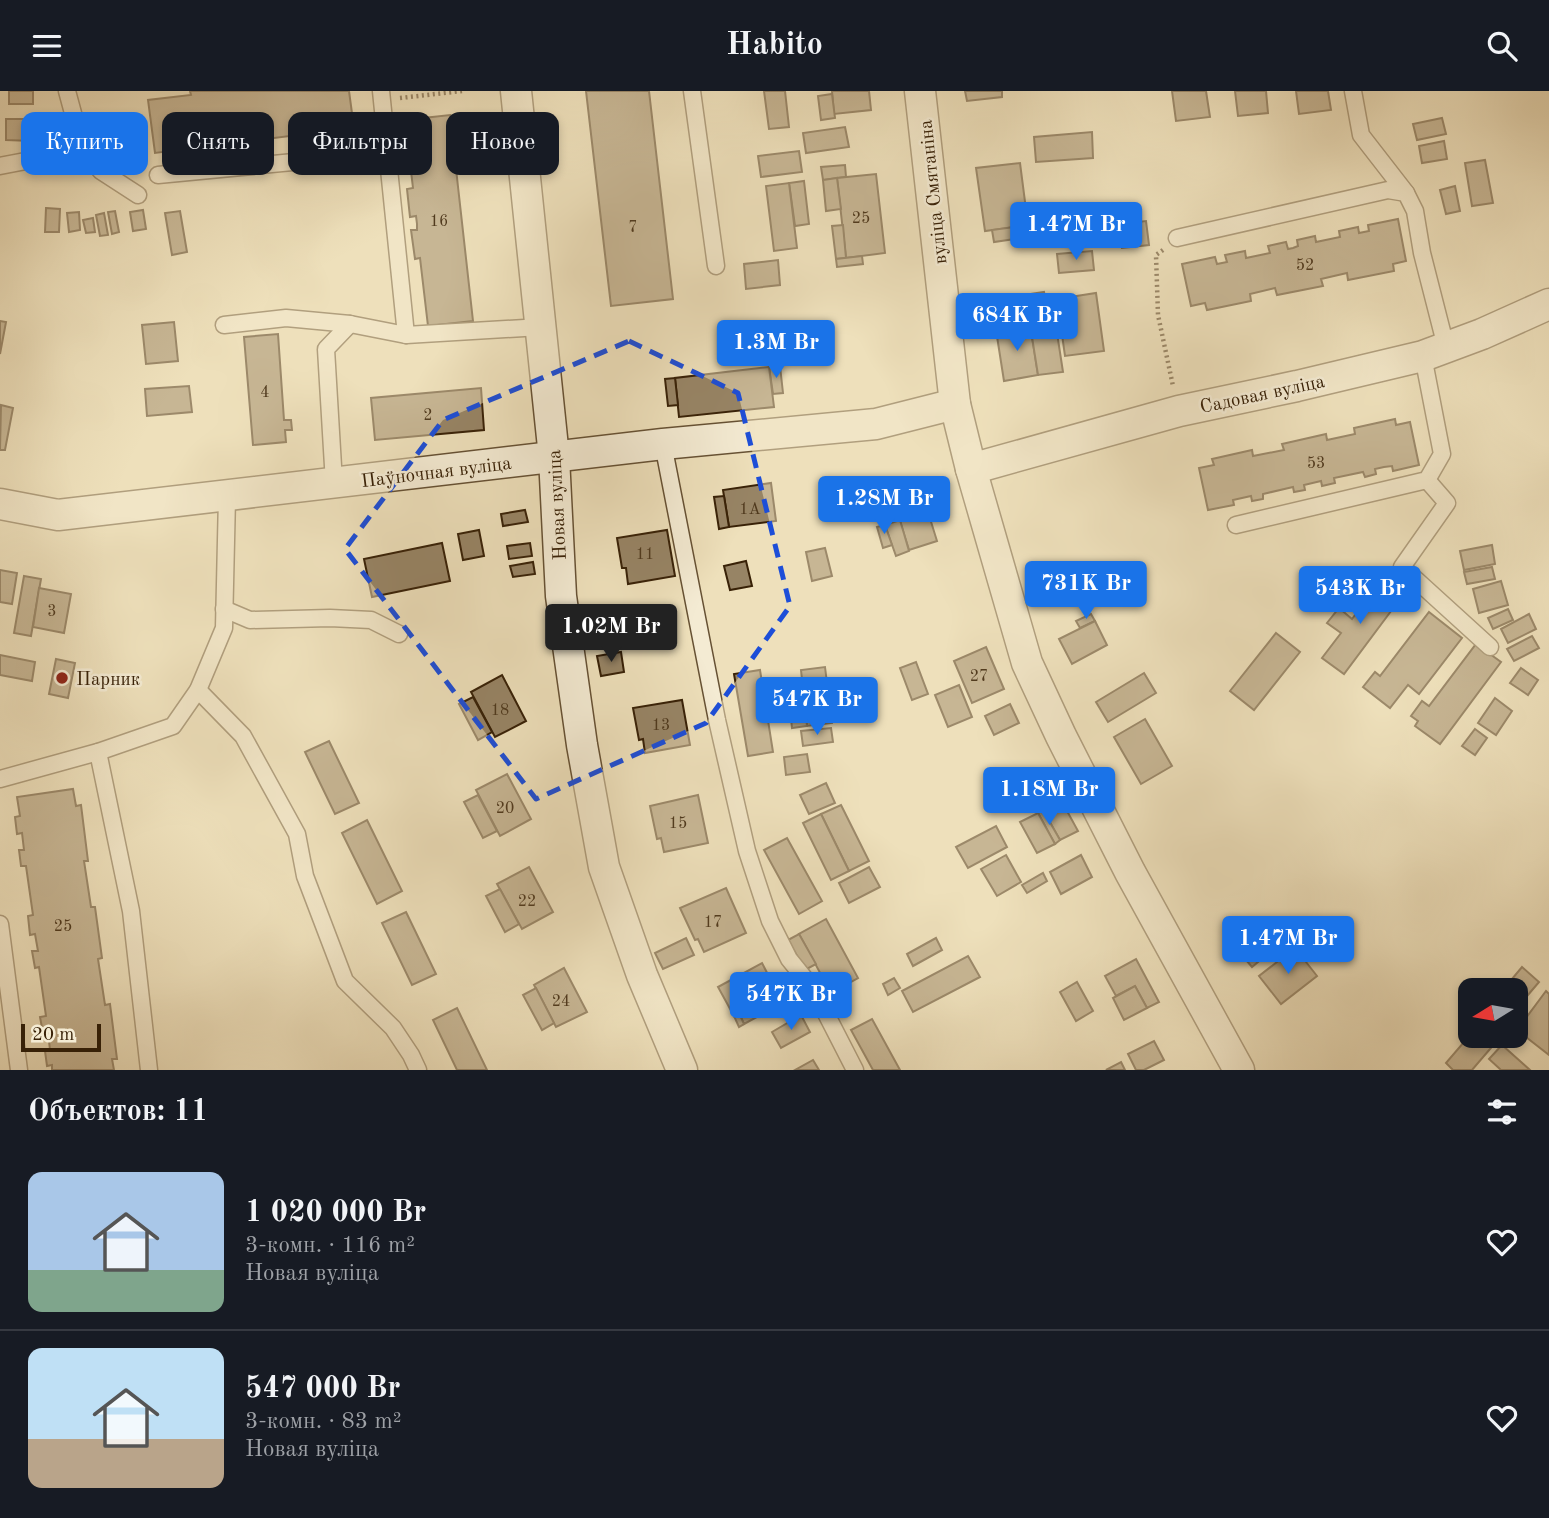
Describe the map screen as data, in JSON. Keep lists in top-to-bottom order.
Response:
{
  "streets": {
    "street": [
      "вуліца Смятаніна",
      "Садовая вуліца",
      "Паўночная вуліца",
      "Новая вуліца"
    ]
  },
  "crossings": [
    ["вуліца Смятаніна", "Садовая вуліца"],
    ["вуліца Смятаніна", "Паўночная вуліца"],
    ["Паўночная вуліца", "Новая вуліца"]
  ],
  "places": ["Парник"],
  "house_numbers": [
    "25",
    "16",
    "7",
    "52",
    "4",
    "2",
    "53",
    "1А",
    "11",
    "3",
    "27",
    "18",
    "13",
    "20",
    "15",
    "22",
    "17",
    "25",
    "24"
  ],
  "scale_bar": "20 m",
  "north": "left",
  "page": {
    "header": "Habito",
    "chip": [
      "Купить",
      "Снять",
      "Фильтры",
      "Новое"
    ],
    "price": [
      "1.47M Br",
      "684K Br",
      "1.3M Br",
      "1.28M Br",
      "731K Br",
      "543K Br",
      "1.02M Br",
      "547K Br",
      "1.18M Br",
      "1.47M Br",
      "547K Br"
    ],
    "scale": "20 m",
    "heading": "Объектов: 11",
    "list": [
      {
        "name": "1 020 000 Br",
        "note": "3-комн. · 116 m² · Новая вуліца"
      },
      {
        "name": "547 000 Br",
        "note": "3-комн. · 83 m² · Новая вуліца"
      }
    ]
  }
}
